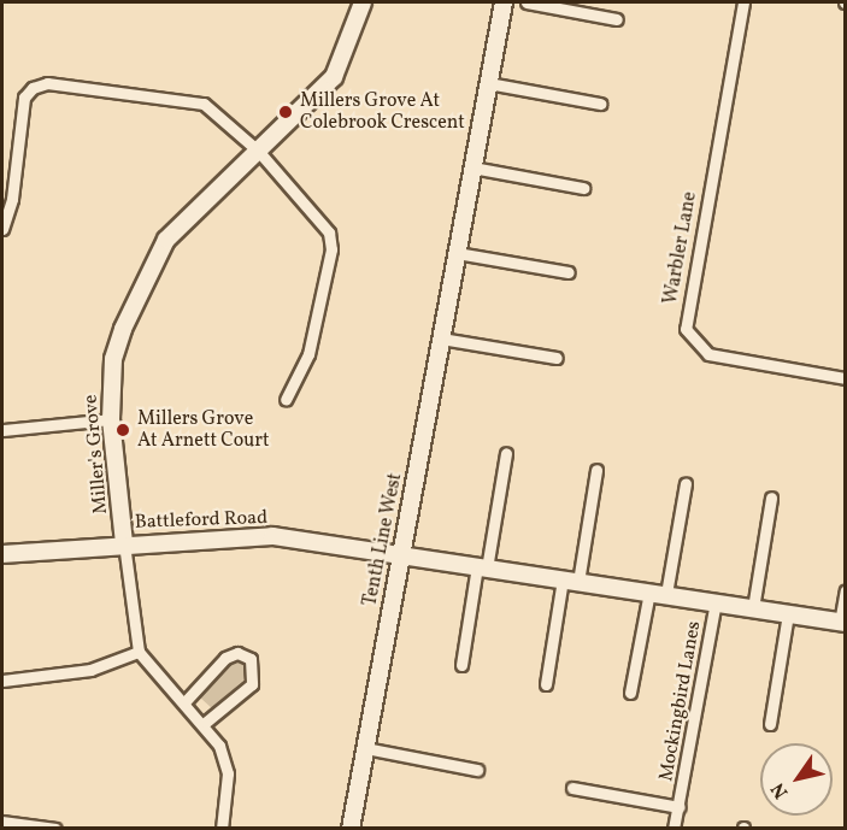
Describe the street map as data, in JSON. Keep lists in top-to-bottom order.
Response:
{
  "streets": {
    "street": [
      "Warbler Lane",
      "Miller's Grove",
      "Battleford Road",
      "Tenth Line West",
      "Mockingbird Lanes"
    ]
  },
  "crossings": [
    ["Miller's Grove", "Battleford Road"],
    ["Battleford Road", "Tenth Line West"],
    ["Battleford Road", "Mockingbird Lanes"]
  ],
  "places": ["Millers Grove At Colebrook Crescent", "Millers Grove At Arnett Court"],
  "north": "bottom left"
}
